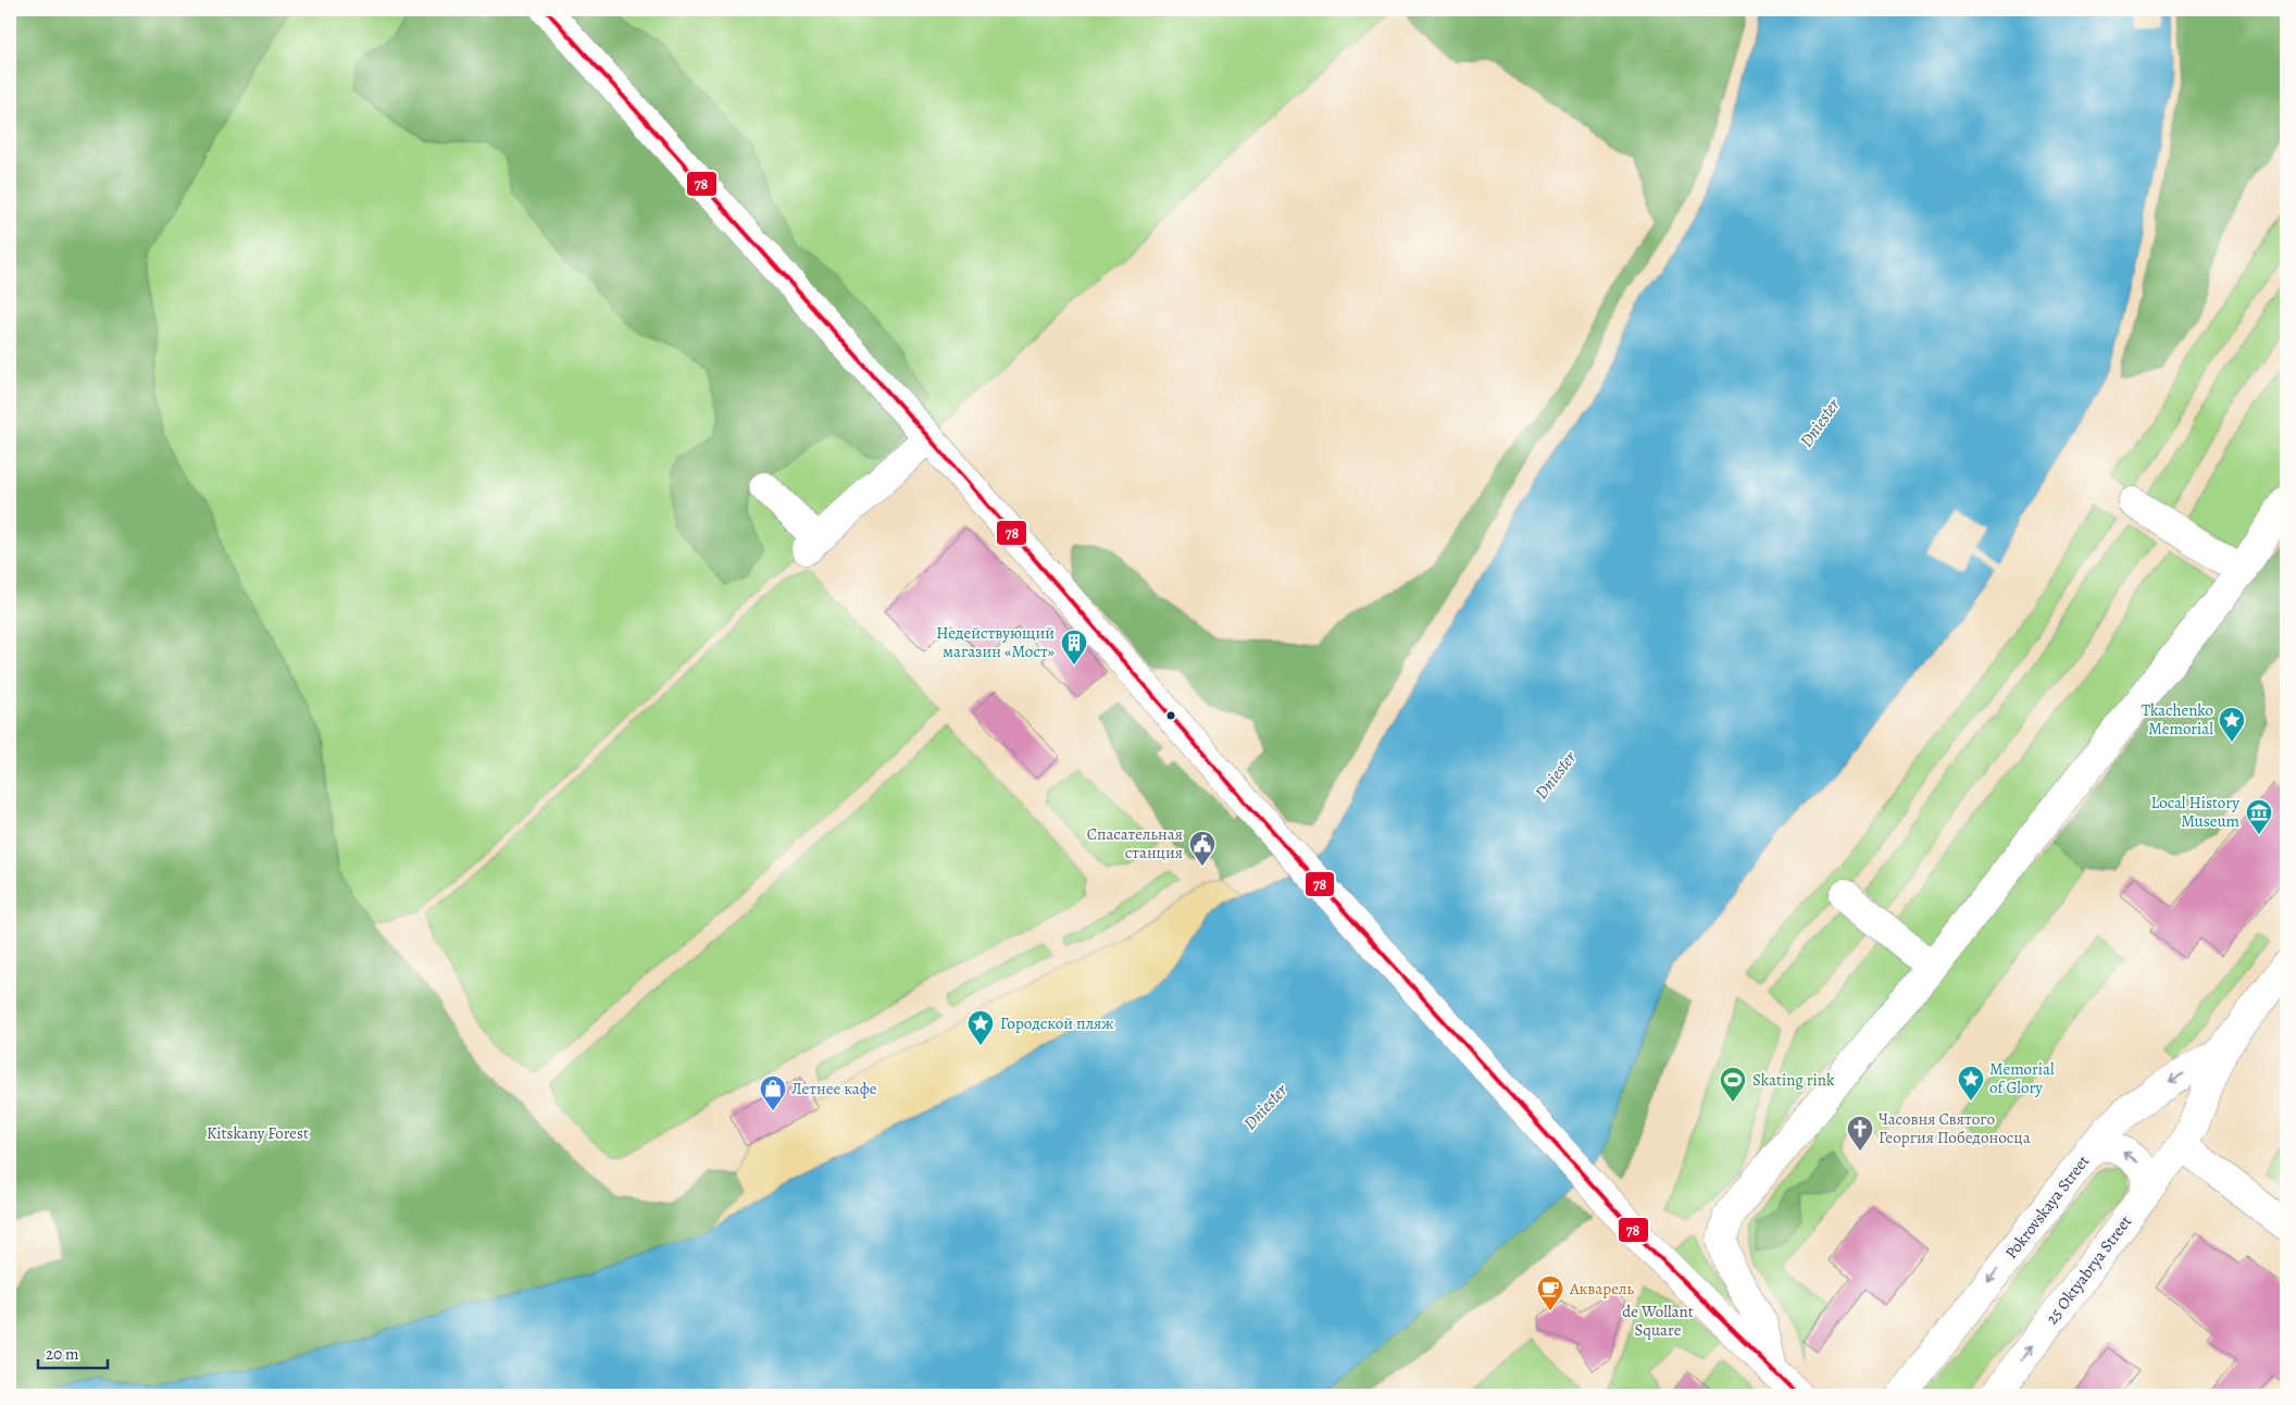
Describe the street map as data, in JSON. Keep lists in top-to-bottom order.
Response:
{
  "streets": {
    "street": ["Pokrovskaya Street", "25 Oktyabrya Street"]
  },
  "crossings": [
    ["Pokrovskaya Street", "25 Oktyabrya Street"]
  ],
  "one_way": ["25 Oktyabrya Street"],
  "water": ["Dniester"],
  "parks": ["Kitskany Forest", "de Wollant Square"],
  "places": {
    "building": ["Недействующий магазин «Мост»"],
    "place": ["Tkachenko Memorial", "Городской пляж", "Memorial of Glory"],
    "museum": ["Local History Museum"],
    "public building": ["Спасательная станция"],
    "sports": ["Skating rink"],
    "shop": ["Летнее кафе"],
    "church": ["Часовня Святого Георгия Победоносца"],
    "cafe": ["Акварель"]
  },
  "lines": ["transit line 78"],
  "scale_bar": "20 m"
}
